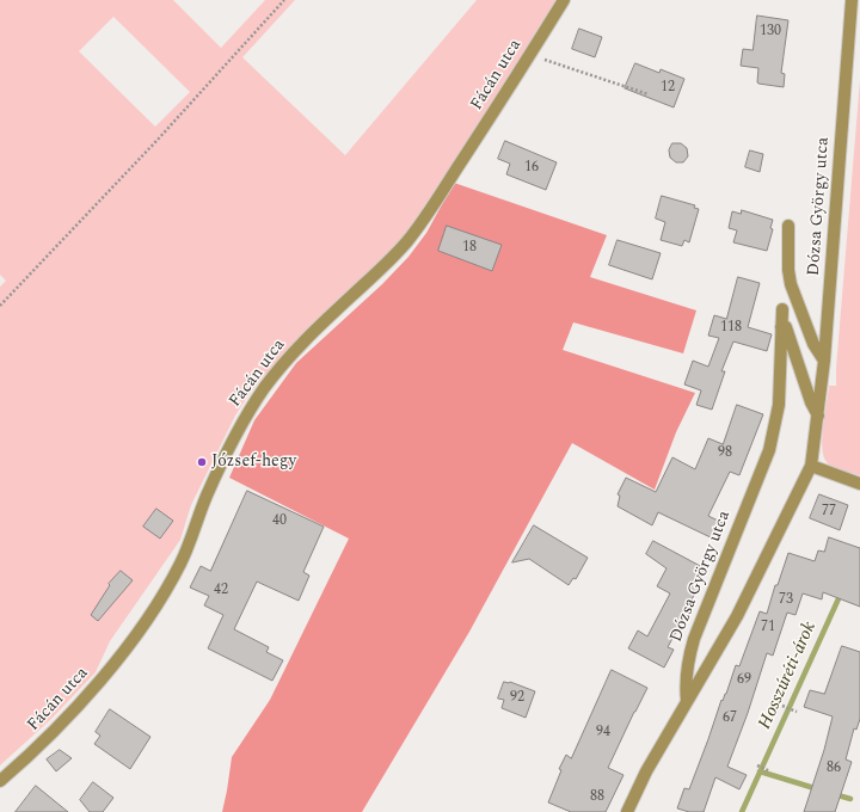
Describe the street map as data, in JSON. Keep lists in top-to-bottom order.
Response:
{
  "streets": {
    "street": ["Fácán utca", "Dózsa György utca"]
  },
  "water": ["Hosszúréti-árok"],
  "places": ["József-hegy"],
  "house_numbers": [
    "130",
    "12",
    "16",
    "18",
    "118",
    "98",
    "77",
    "40",
    "42",
    "73",
    "71",
    "69",
    "92",
    "67",
    "94",
    "86",
    "88"
  ]
}
